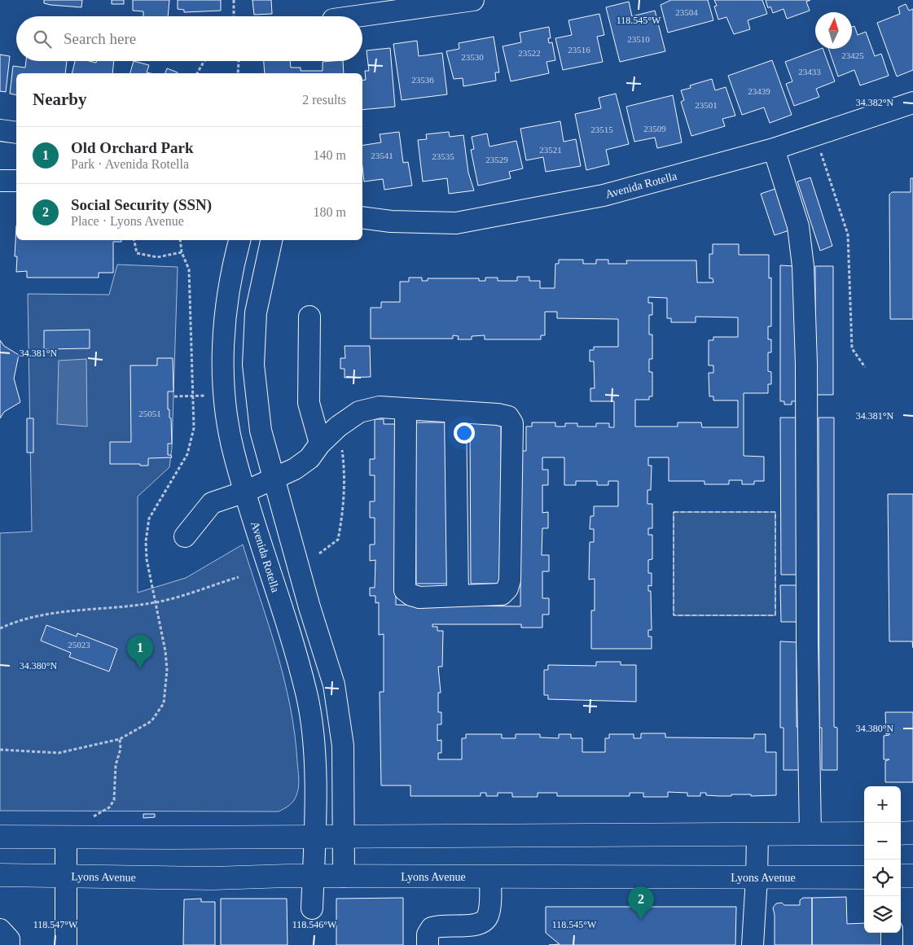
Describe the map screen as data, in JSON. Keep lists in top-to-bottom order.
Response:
{
  "streets": {
    "main road": ["Lyons Avenue"],
    "street": ["Avenida Rotella"]
  },
  "crossings": [
    ["Avenida Rotella", "Lyons Avenue"]
  ],
  "house_numbers": [
    "23504",
    "23510",
    "23516",
    "23522",
    "23425",
    "23530",
    "23433",
    "23536",
    "23439",
    "23501",
    "23509",
    "23515",
    "23521",
    "23541",
    "23535",
    "23529",
    "25051",
    "25023"
  ],
  "north": "top",
  "page": {
    "search": "Search here",
    "heading": ["Nearby", "2 results"],
    "list": [
      {
        "mark": "1",
        "name": "Old Orchard Park",
        "note": "Park · Avenida Rotella",
        "value": "140 m"
      },
      {
        "mark": "2",
        "name": "Social Security (SSN)",
        "note": "Place · Lyons Avenue",
        "value": "180 m"
      }
    ],
    "pins": ["1", "2"],
    "map_buttons": ["+", "−"]
  },
  "coordinates": [
    "118.545°W",
    "34.382°N",
    "34.381°N",
    "34.380°N",
    "118.547°W",
    "118.546°W"
  ]
}
